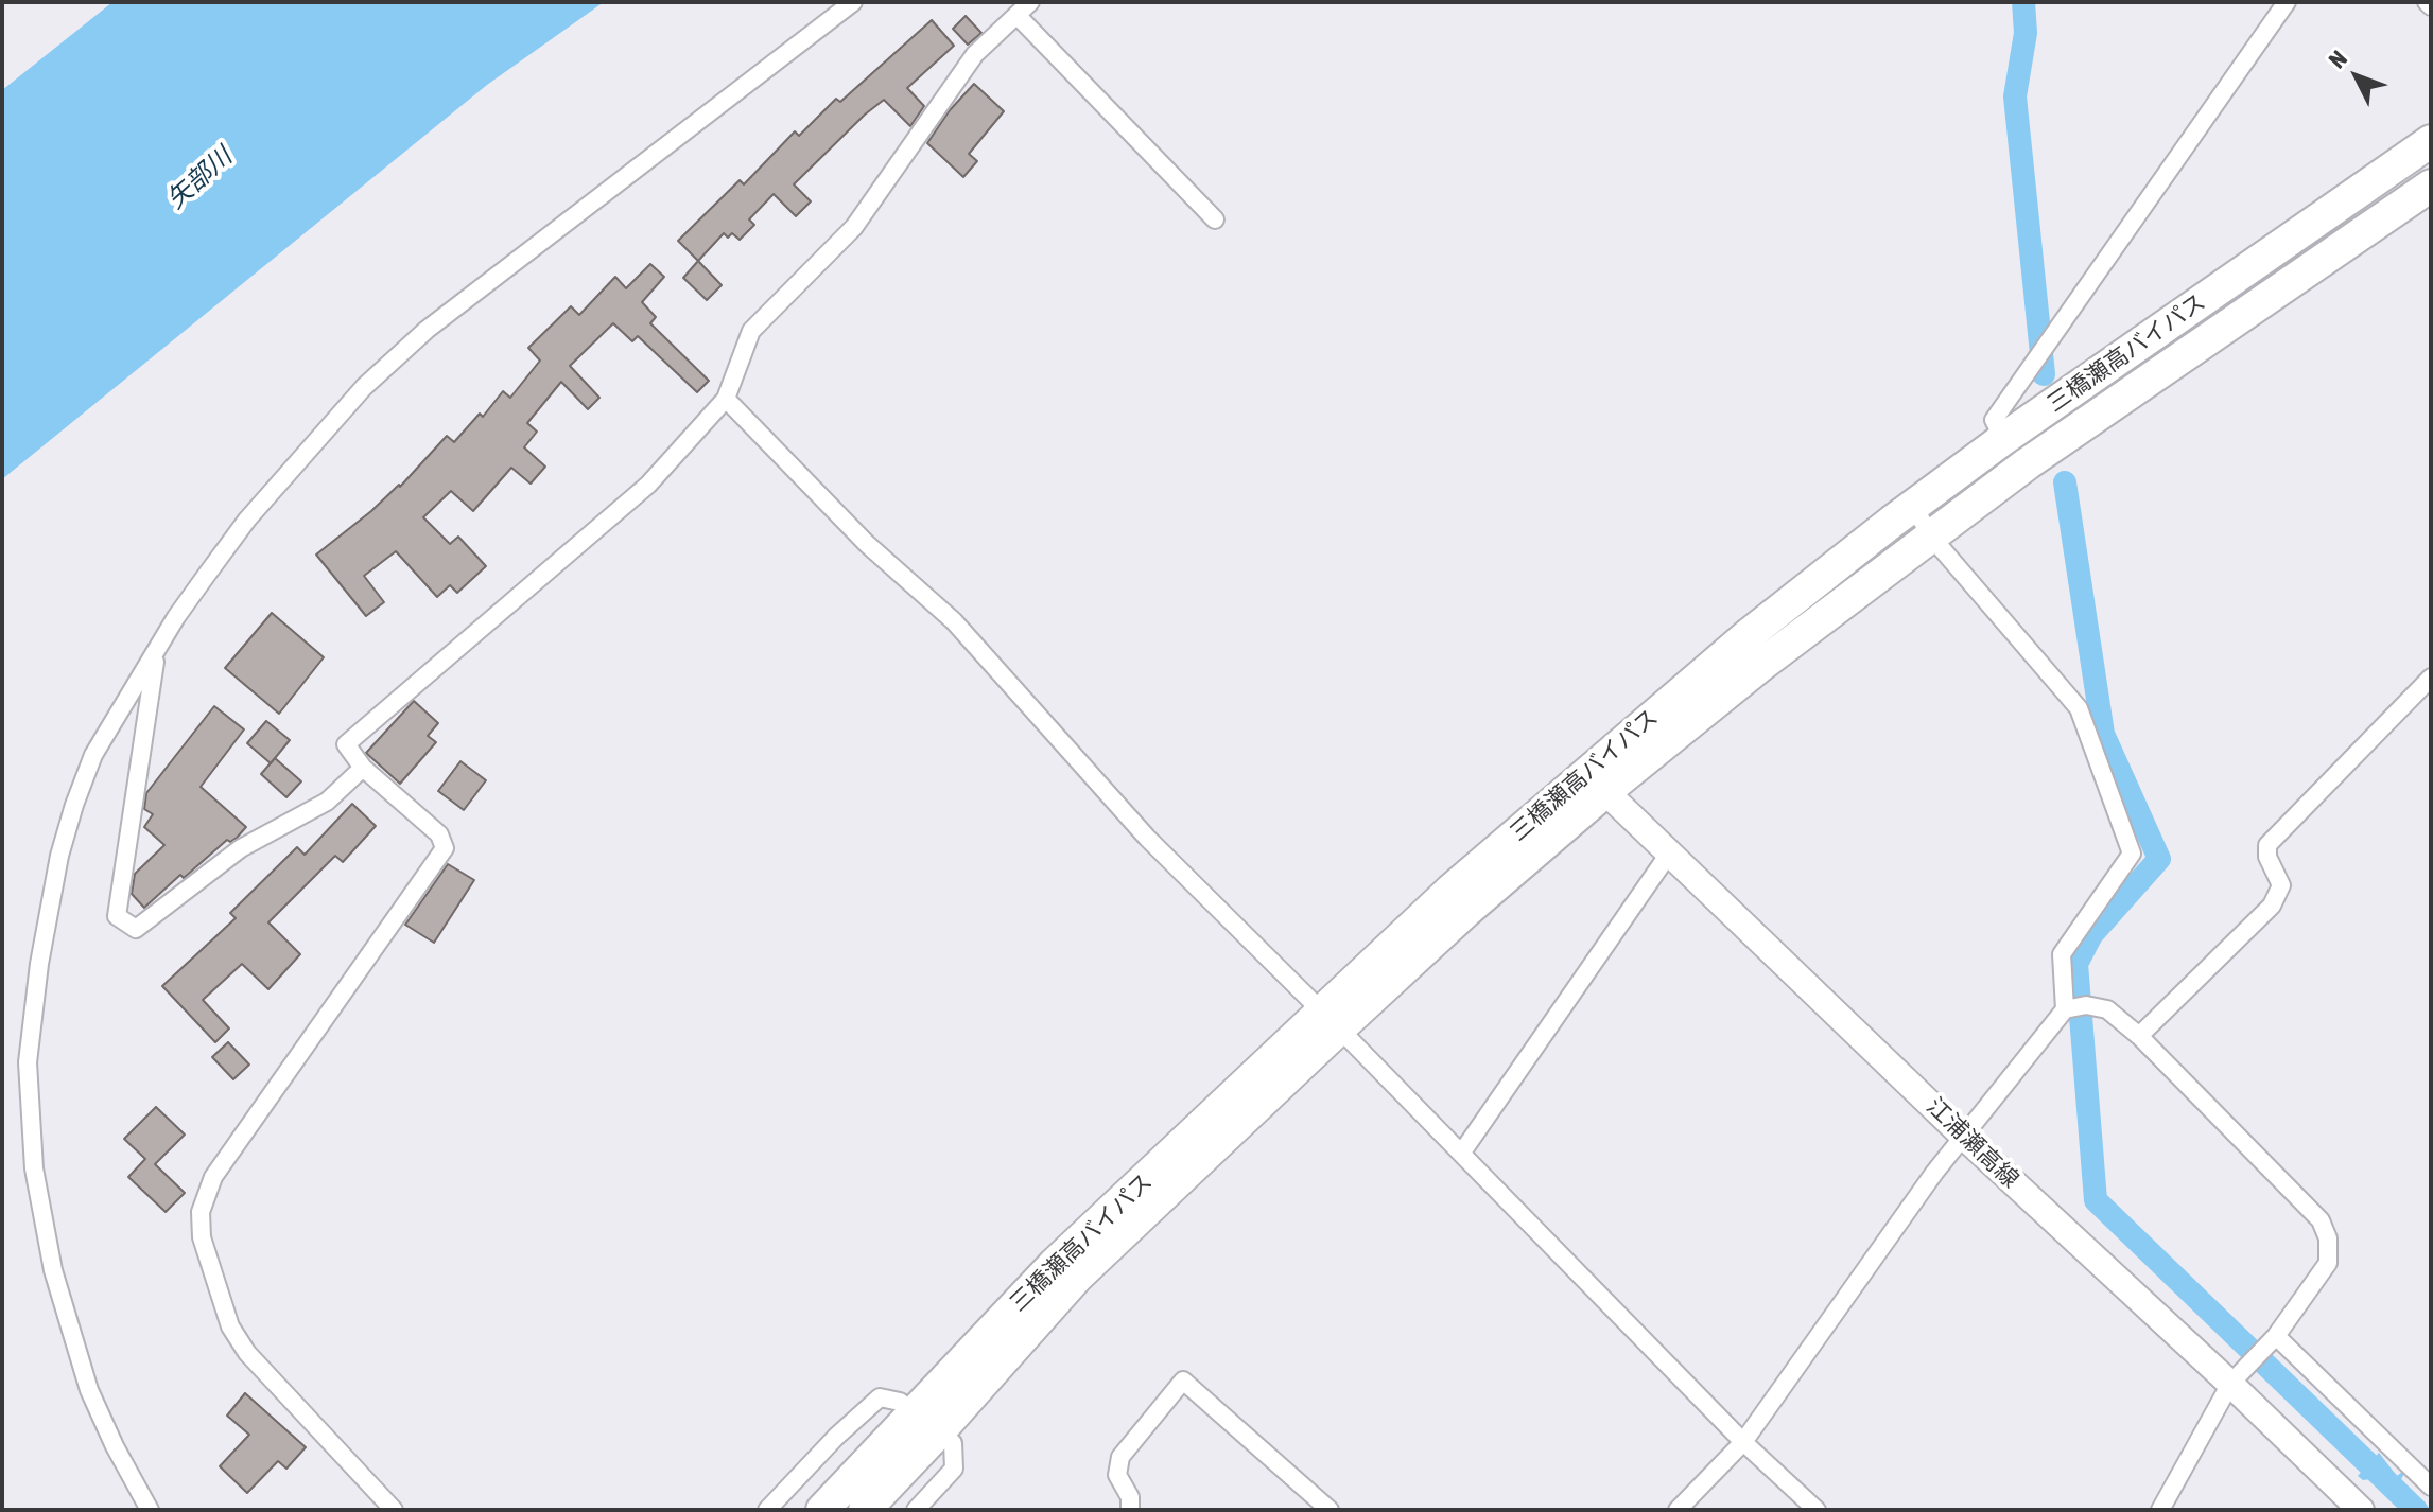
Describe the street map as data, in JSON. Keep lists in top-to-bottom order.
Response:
{
  "streets": {
    "highway": ["三橋瀬高バイパス"],
    "main road": ["江浦瀬高線"]
  },
  "crossings": [
    ["三橋瀬高バイパス", "江浦瀬高線"]
  ],
  "water": ["矢部川"],
  "north": "top left"
}
